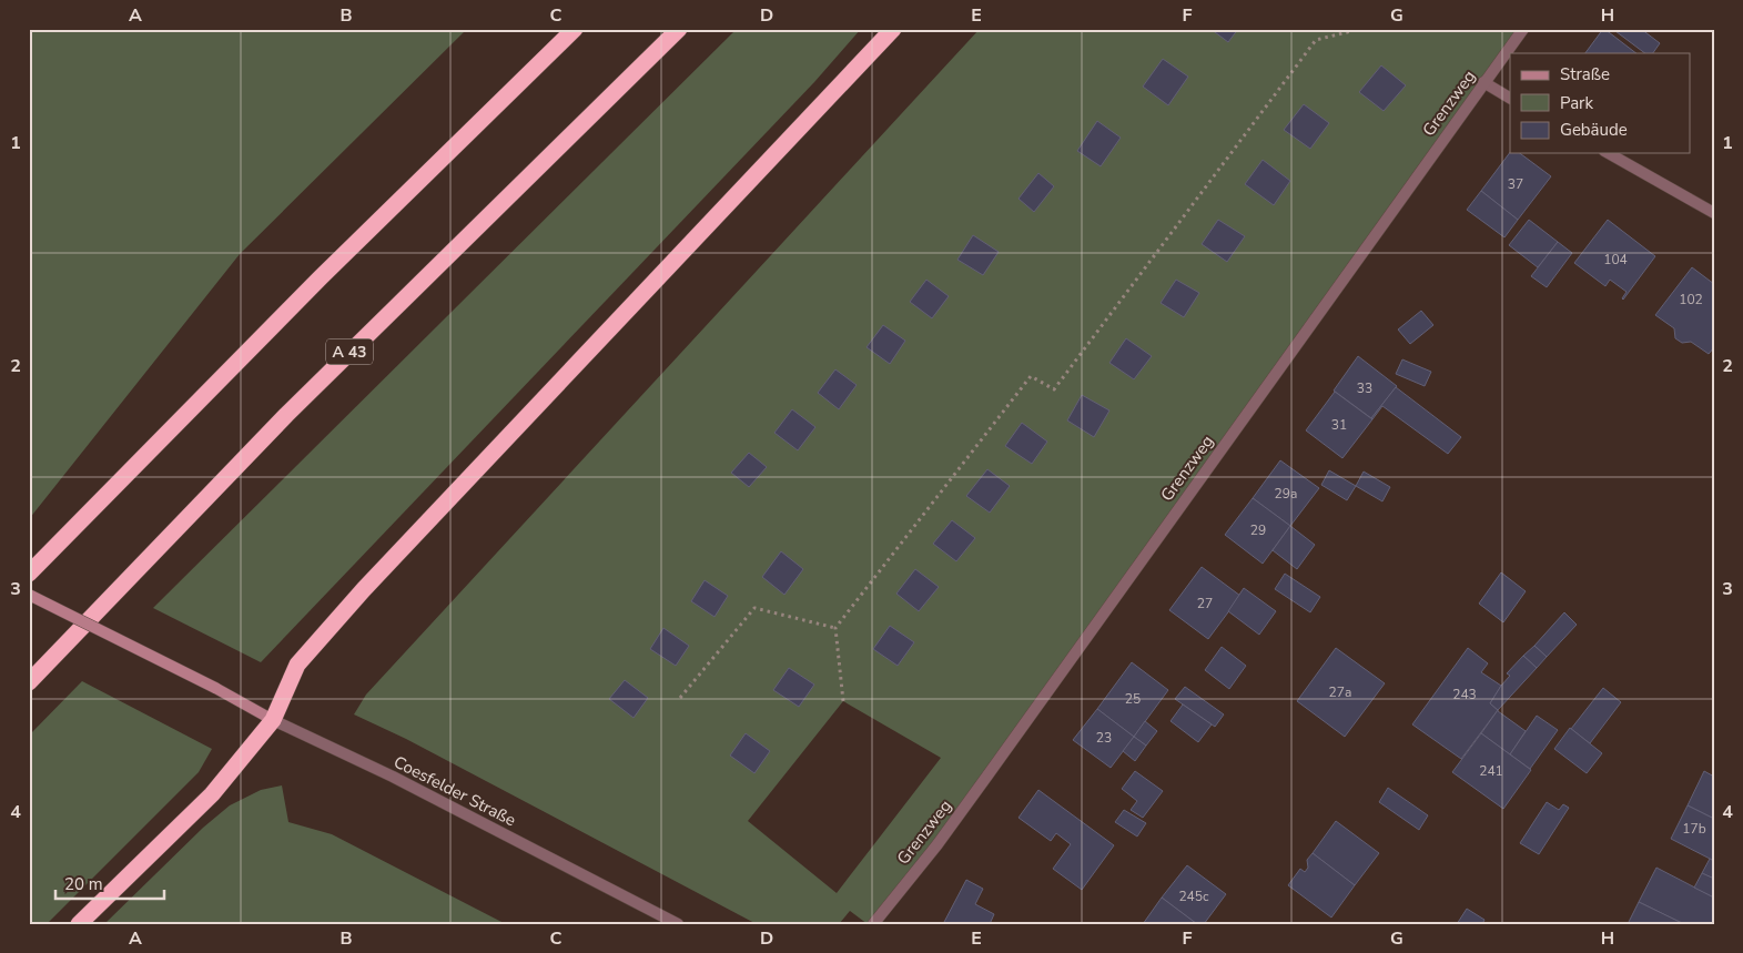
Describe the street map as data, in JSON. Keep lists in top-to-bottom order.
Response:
{
  "streets": {
    "highway": ["A 43"],
    "main road": ["Coesfelder Straße"],
    "street": ["Grenzweg"]
  },
  "house_numbers": [
    "37",
    "104",
    "102",
    "33",
    "31",
    "29a",
    "29",
    "27",
    "27a",
    "243",
    "25",
    "23",
    "241",
    "17b",
    "245c"
  ],
  "legend": ["Straße", "Park", "Gebäude"],
  "scale_bar": "20 m",
  "grid": {
    "columns": [
      "A",
      "B",
      "C",
      "D",
      "E",
      "F",
      "G",
      "H"
    ],
    "rows": [
      "1",
      "2",
      "3",
      "4"
    ]
  }
}
